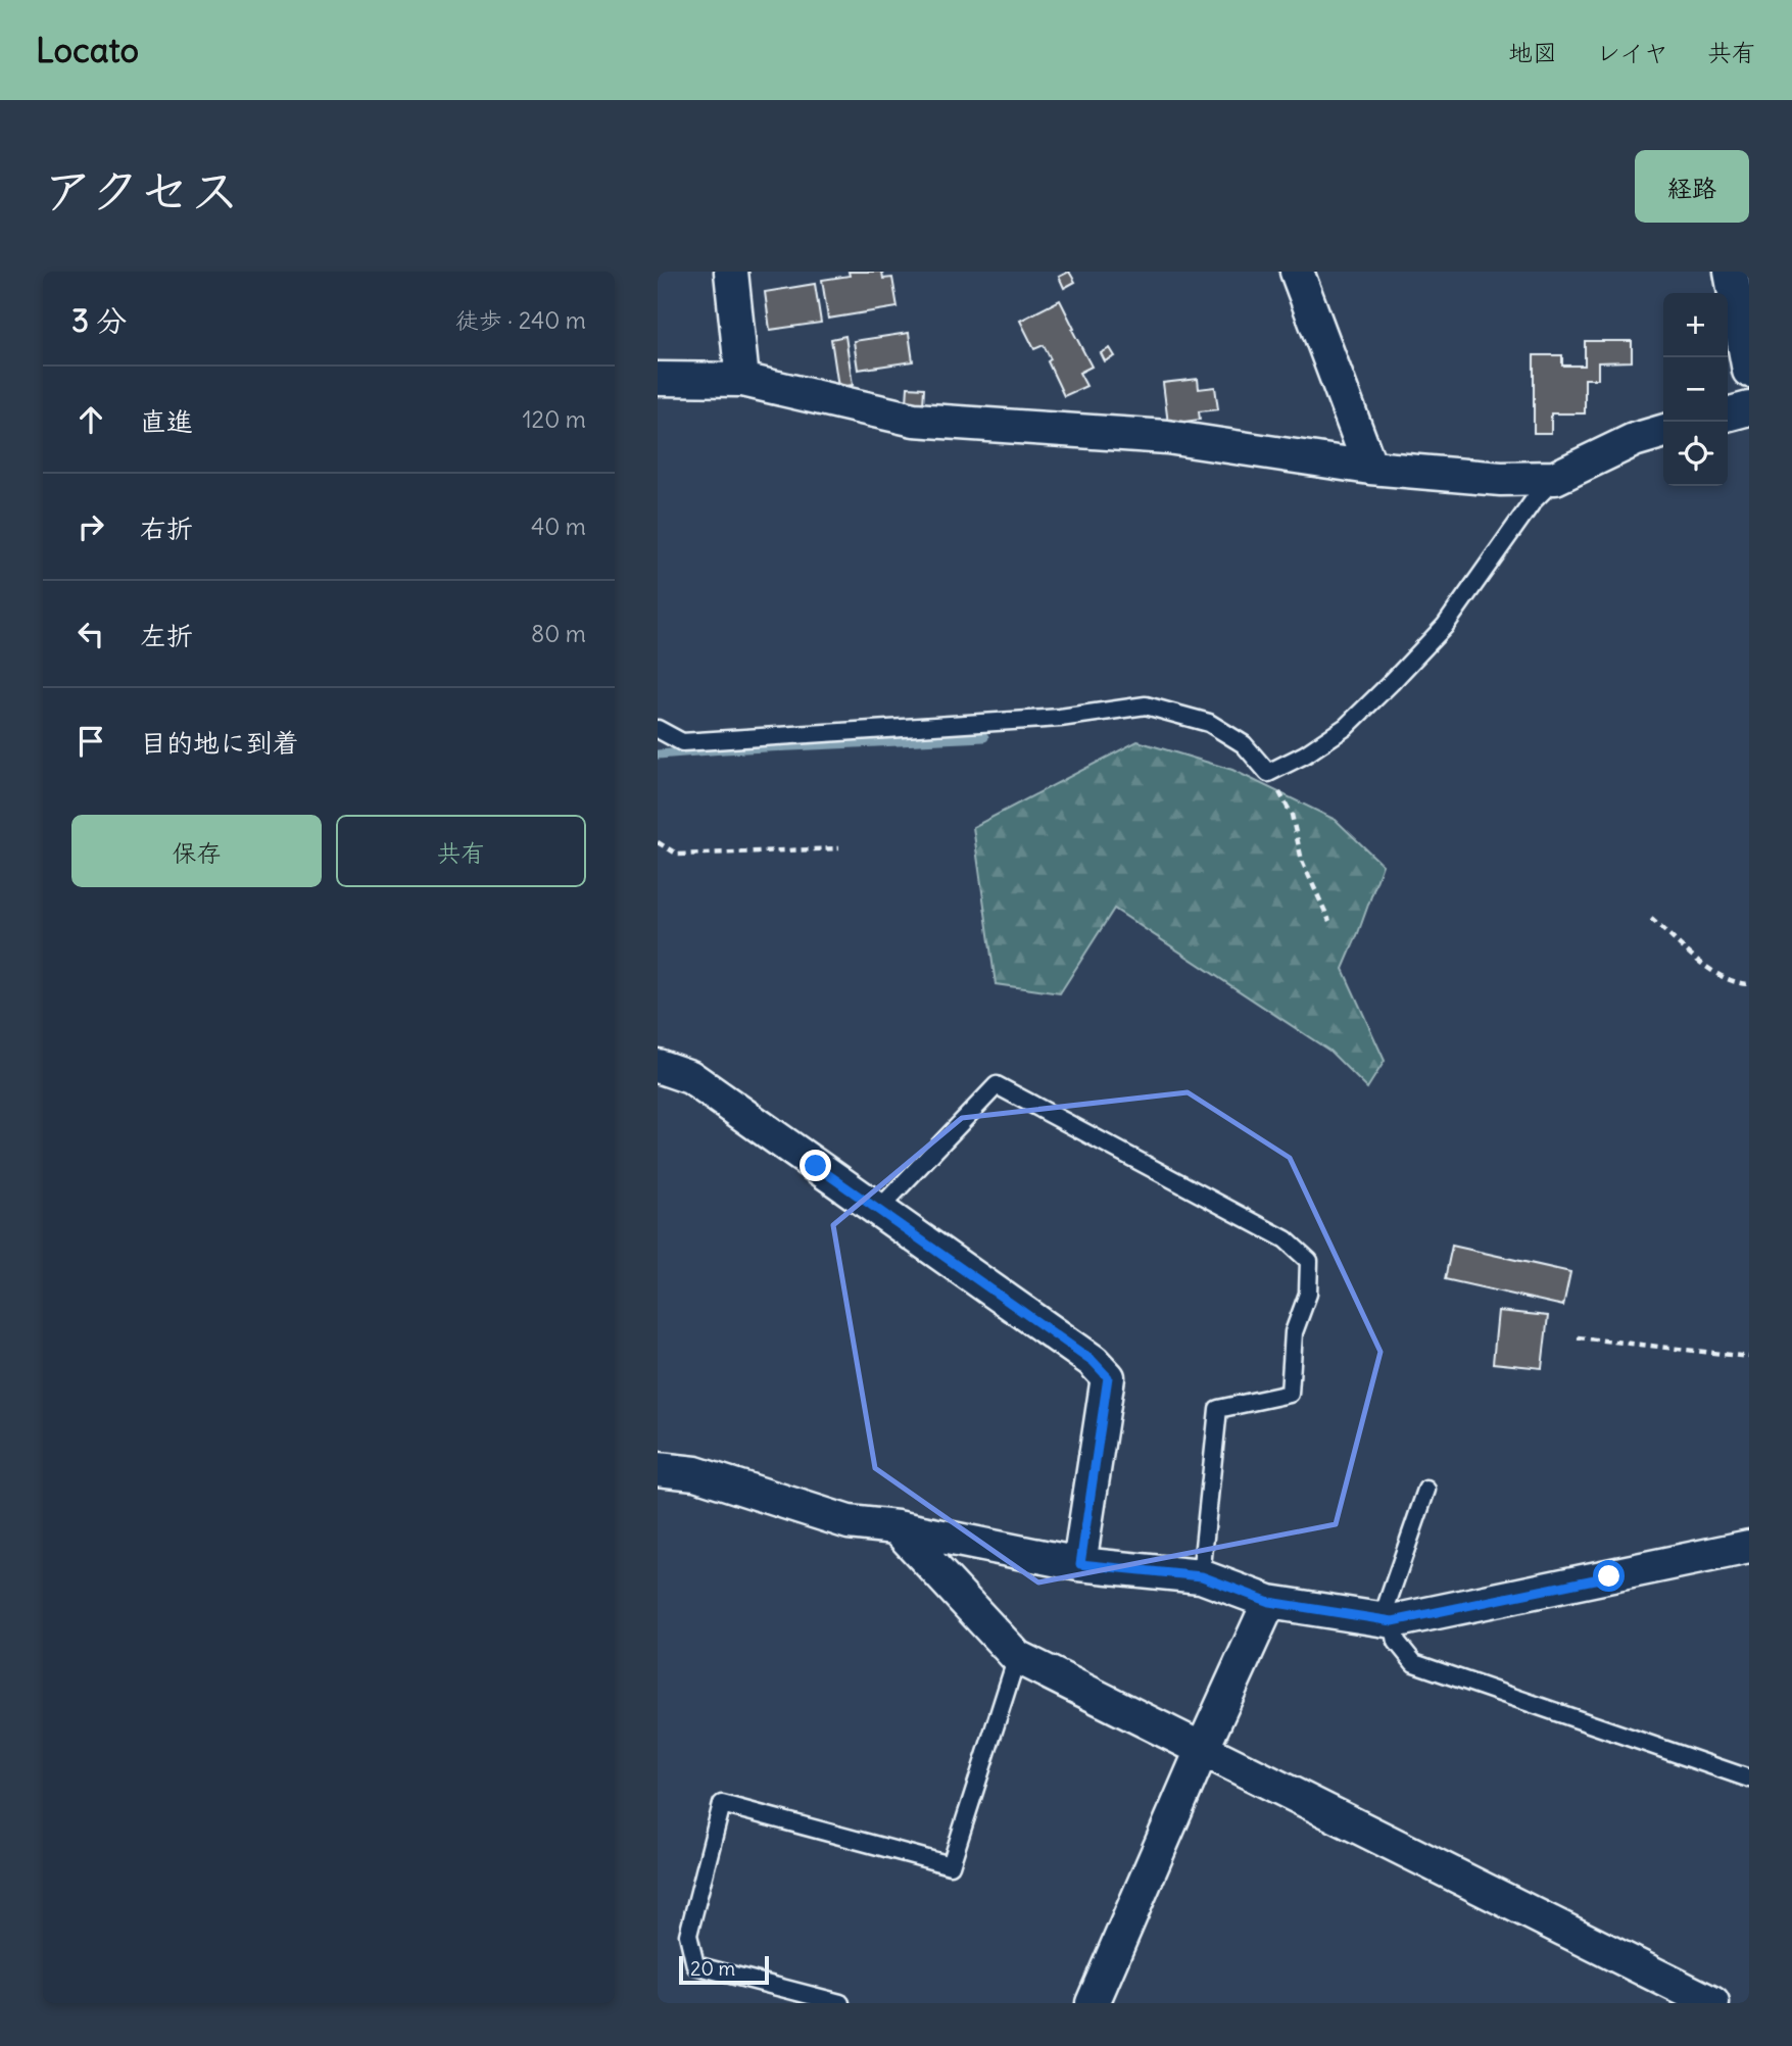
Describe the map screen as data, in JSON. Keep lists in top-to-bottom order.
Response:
{
  "scale_bar": "20 m",
  "page": {
    "header": "Locato",
    "nav": ["地図", "レイヤ", "共有"],
    "title": "アクセス",
    "buttons": [
      "経路",
      ["保存", "共有"]
    ],
    "heading": ["3 分", "徒歩 · 240 m"],
    "map_buttons": ["+", "−"],
    "list": [
      ["直進", "120 m"],
      ["右折", "40 m"],
      ["左折", "80 m"],
      "目的地に到着"
    ],
    "scale": "20 m"
  }
}
